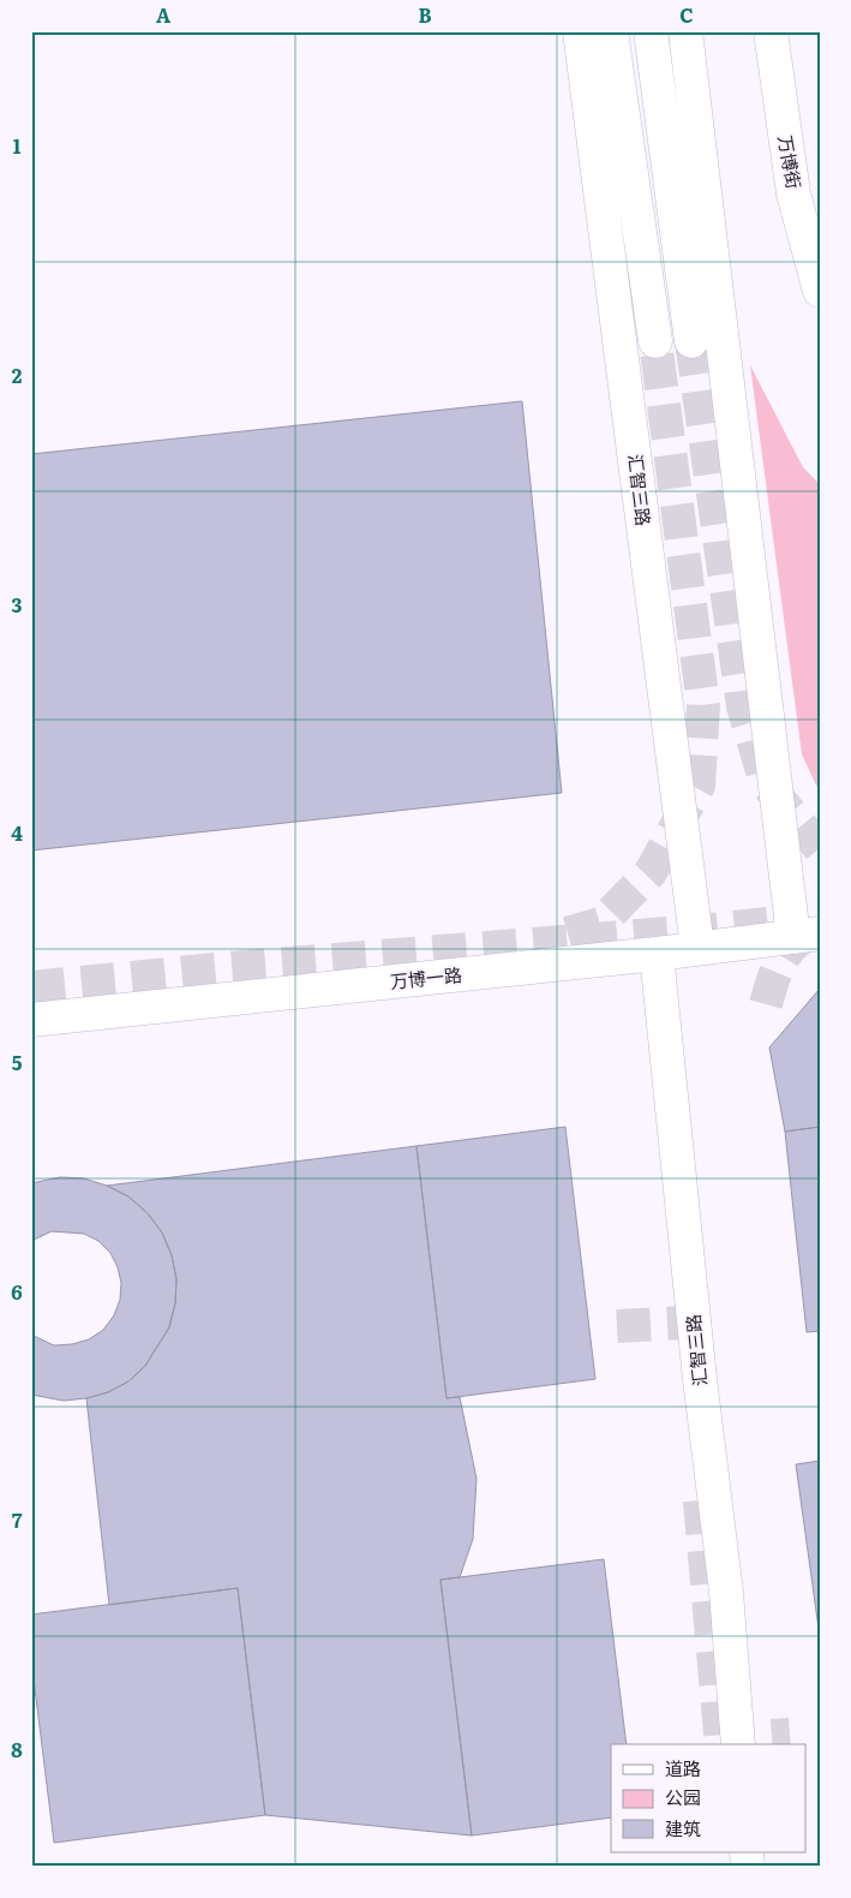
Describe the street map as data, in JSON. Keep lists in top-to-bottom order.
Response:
{
  "streets": {
    "street": ["万博街", "汇智三路", "万博一路"]
  },
  "crossings": [
    ["汇智三路", "万博一路"]
  ],
  "legend": ["道路", "公园", "建筑"],
  "grid": {
    "columns": ["A", "B", "C"],
    "rows": [
      "1",
      "2",
      "3",
      "4",
      "5",
      "6",
      "7",
      "8"
    ]
  }
}
